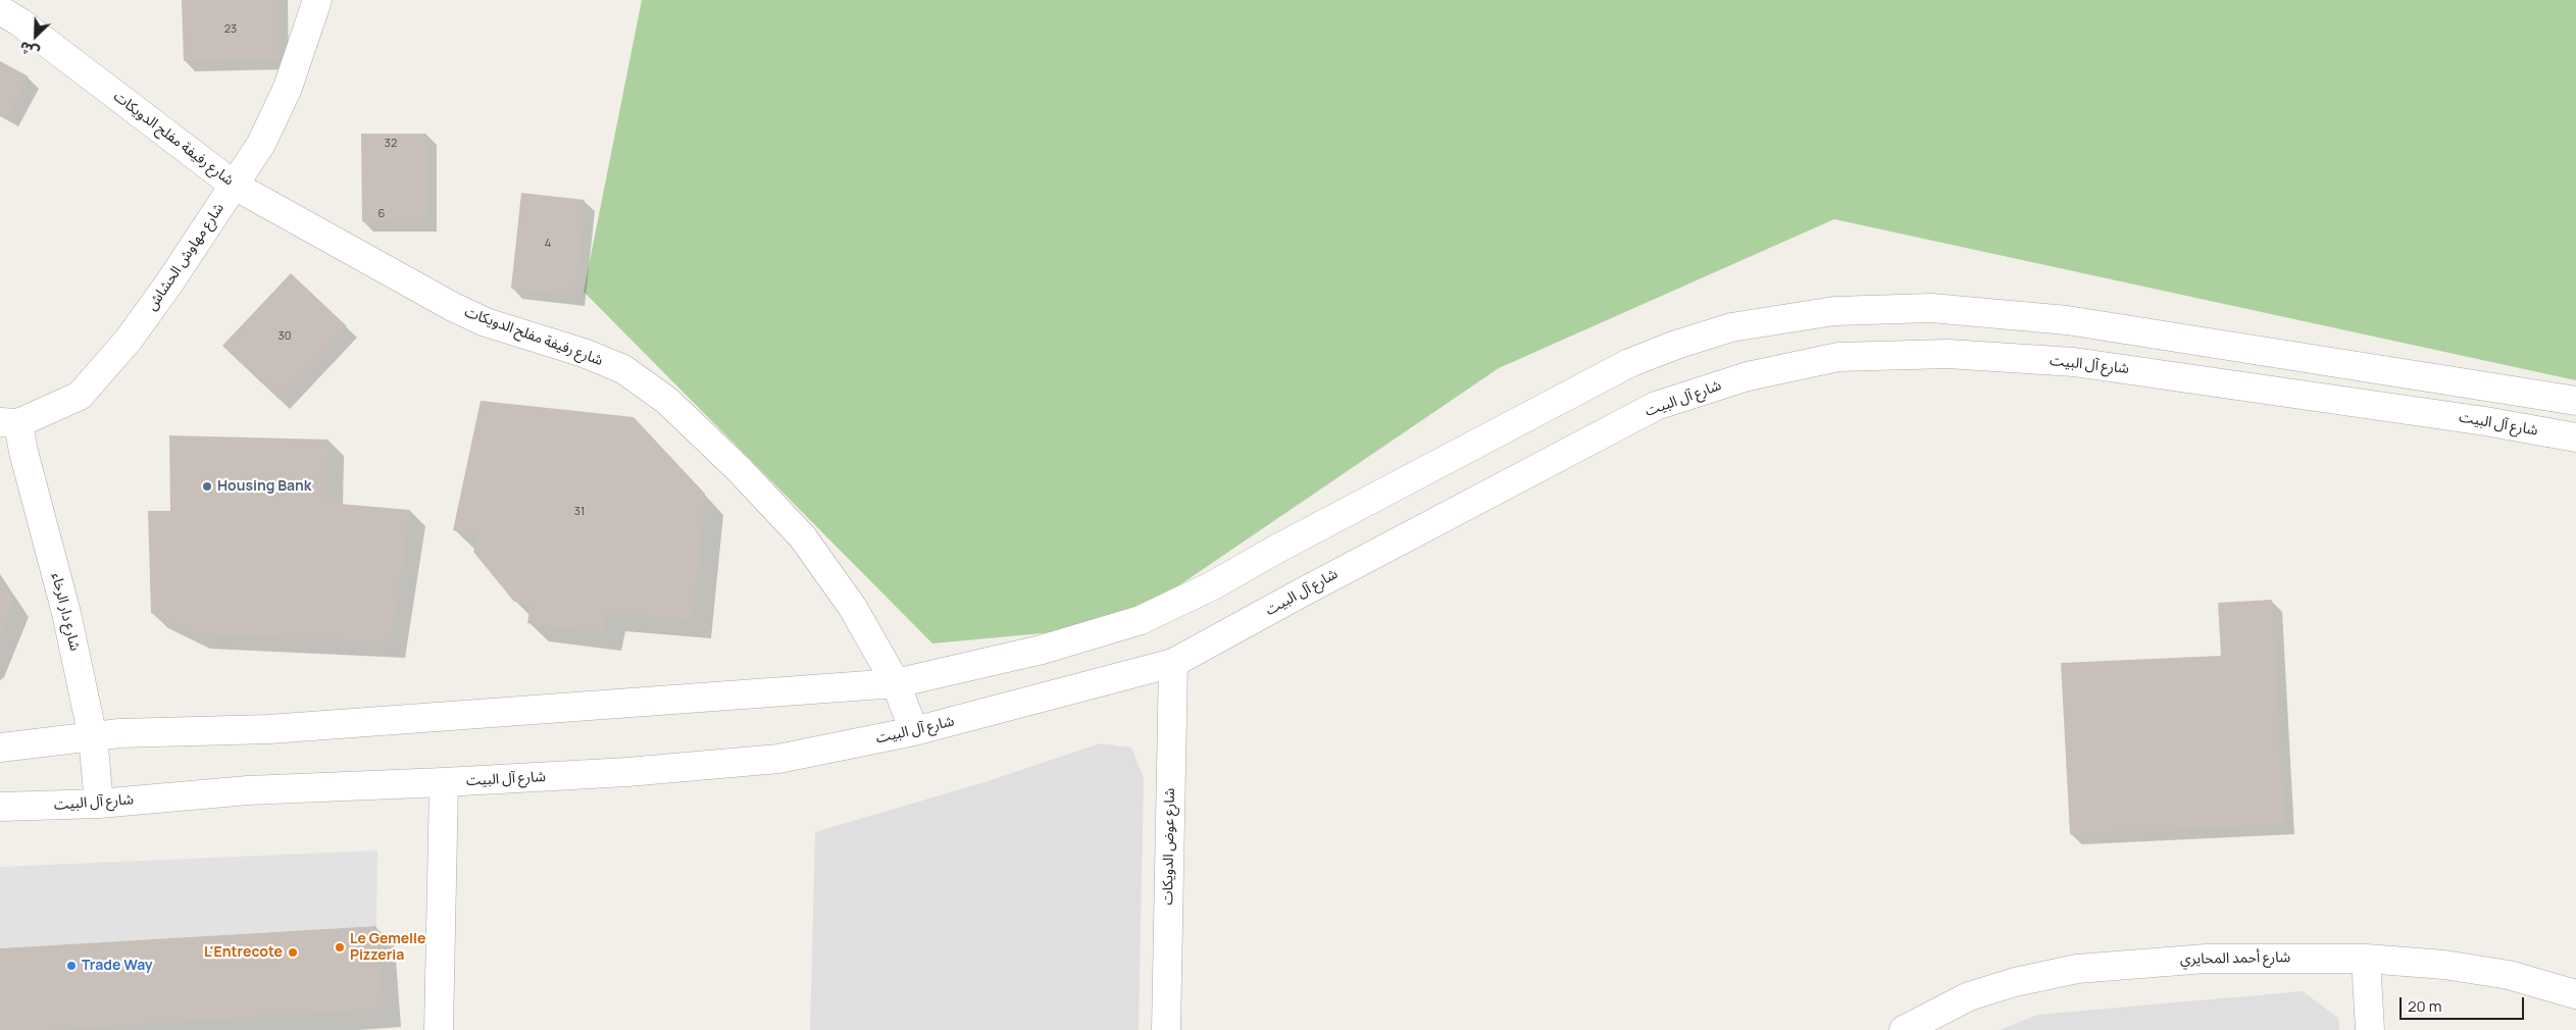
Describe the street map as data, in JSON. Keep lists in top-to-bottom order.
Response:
{
  "streets": {
    "street": [
      "شارع رفيفة مفلح الدويكات",
      "شارع مهاوش الحشاش",
      "شارع آل البيت",
      "شارع دار الرخاء",
      "شارع عوض الدويكات",
      "شارع أحمد المحايري"
    ]
  },
  "crossings": [
    ["شارع رفيفة مفلح الدويكات", "شارع مهاوش الحشاش"],
    ["شارع رفيفة مفلح الدويكات", "شارع آل البيت"],
    ["شارع مهاوش الحشاش", "شارع دار الرخاء"],
    ["شارع آل البيت", "شارع دار الرخاء"],
    ["شارع آل البيت", "شارع عوض الدويكات"]
  ],
  "places": [
    "Housing Bank",
    "Le Gemelle Pizzeria",
    "L'Entrecote",
    "Trade Way"
  ],
  "house_numbers": [
    "23",
    "32",
    "6",
    "4",
    "30",
    "31"
  ],
  "scale_bar": "20 m",
  "north": "bottom left"
}
